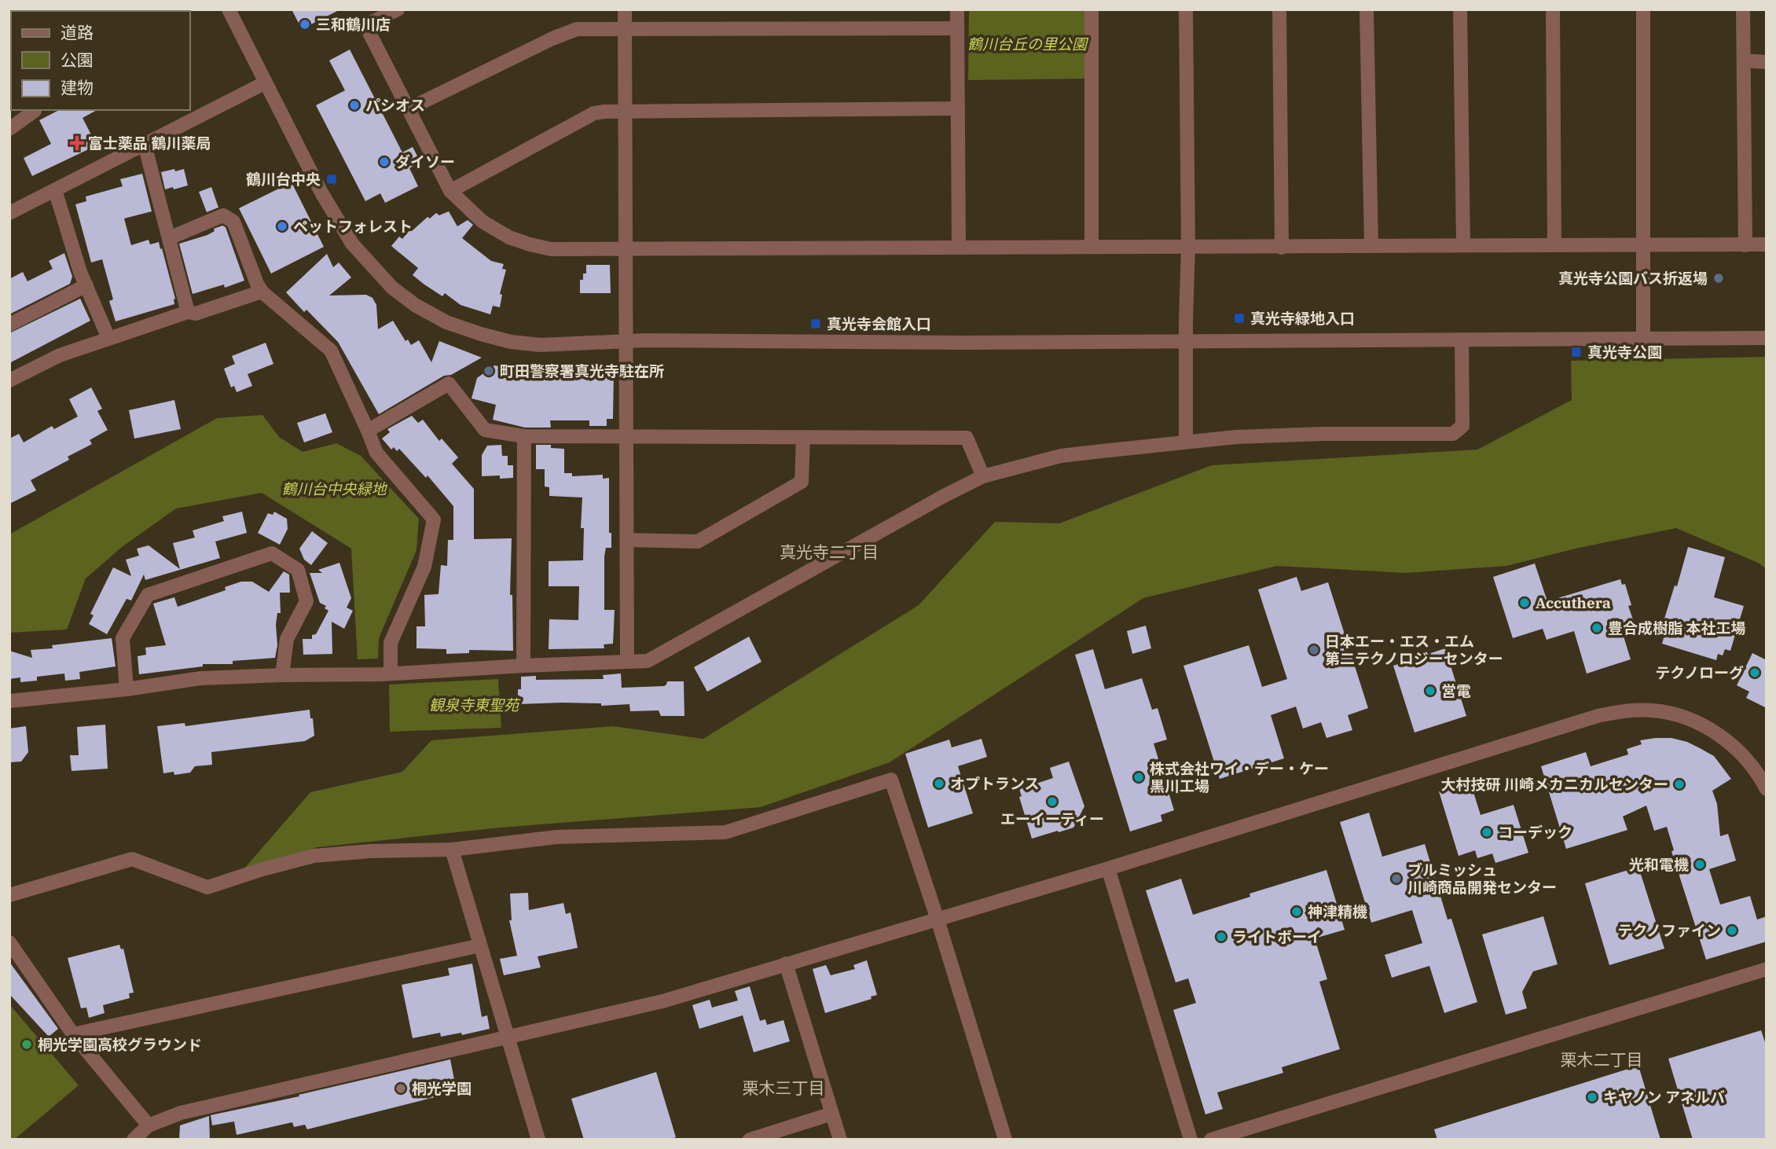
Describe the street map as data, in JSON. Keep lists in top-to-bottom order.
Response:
{
  "districts": ["真光寺二丁目", "栗木二丁目", "栗木三丁目"],
  "parks": ["鶴川台丘の里公園", "鶴川台中央緑地", "観泉寺東聖苑"],
  "places": {
    "other": [
      "三和鶴川店",
      "パシオス",
      "ダイソー",
      "ペットフォレスト",
      "真光寺公園バス折返場",
      "町田警察署真光寺駐在所",
      "Accuthera",
      "豊合成樹脂 本社工場",
      "日本エー・エス・エム 第二テクノロジーセンター",
      "テクノローグ",
      "営電",
      "株式会社ワイ・デー・ケー 黒川工場",
      "オプトランス",
      "大村技研 川崎メカニカルセンター",
      "エーイーティー",
      "コーデック",
      "光和電機",
      "ブルミッシュ 川崎商品開発センター",
      "神津精機",
      "テクノファイン",
      "ライトボーイ",
      "桐光学園高校グラウンド",
      "桐光学園",
      "キヤノン アネルバ"
    ],
    "health": ["富士薬品 鶴川薬局"],
    "transit": [
      "鶴川台中央",
      "真光寺緑地入口",
      "真光寺会館入口",
      "真光寺公園"
    ]
  },
  "legend": ["道路", "公園", "建物"]
}
